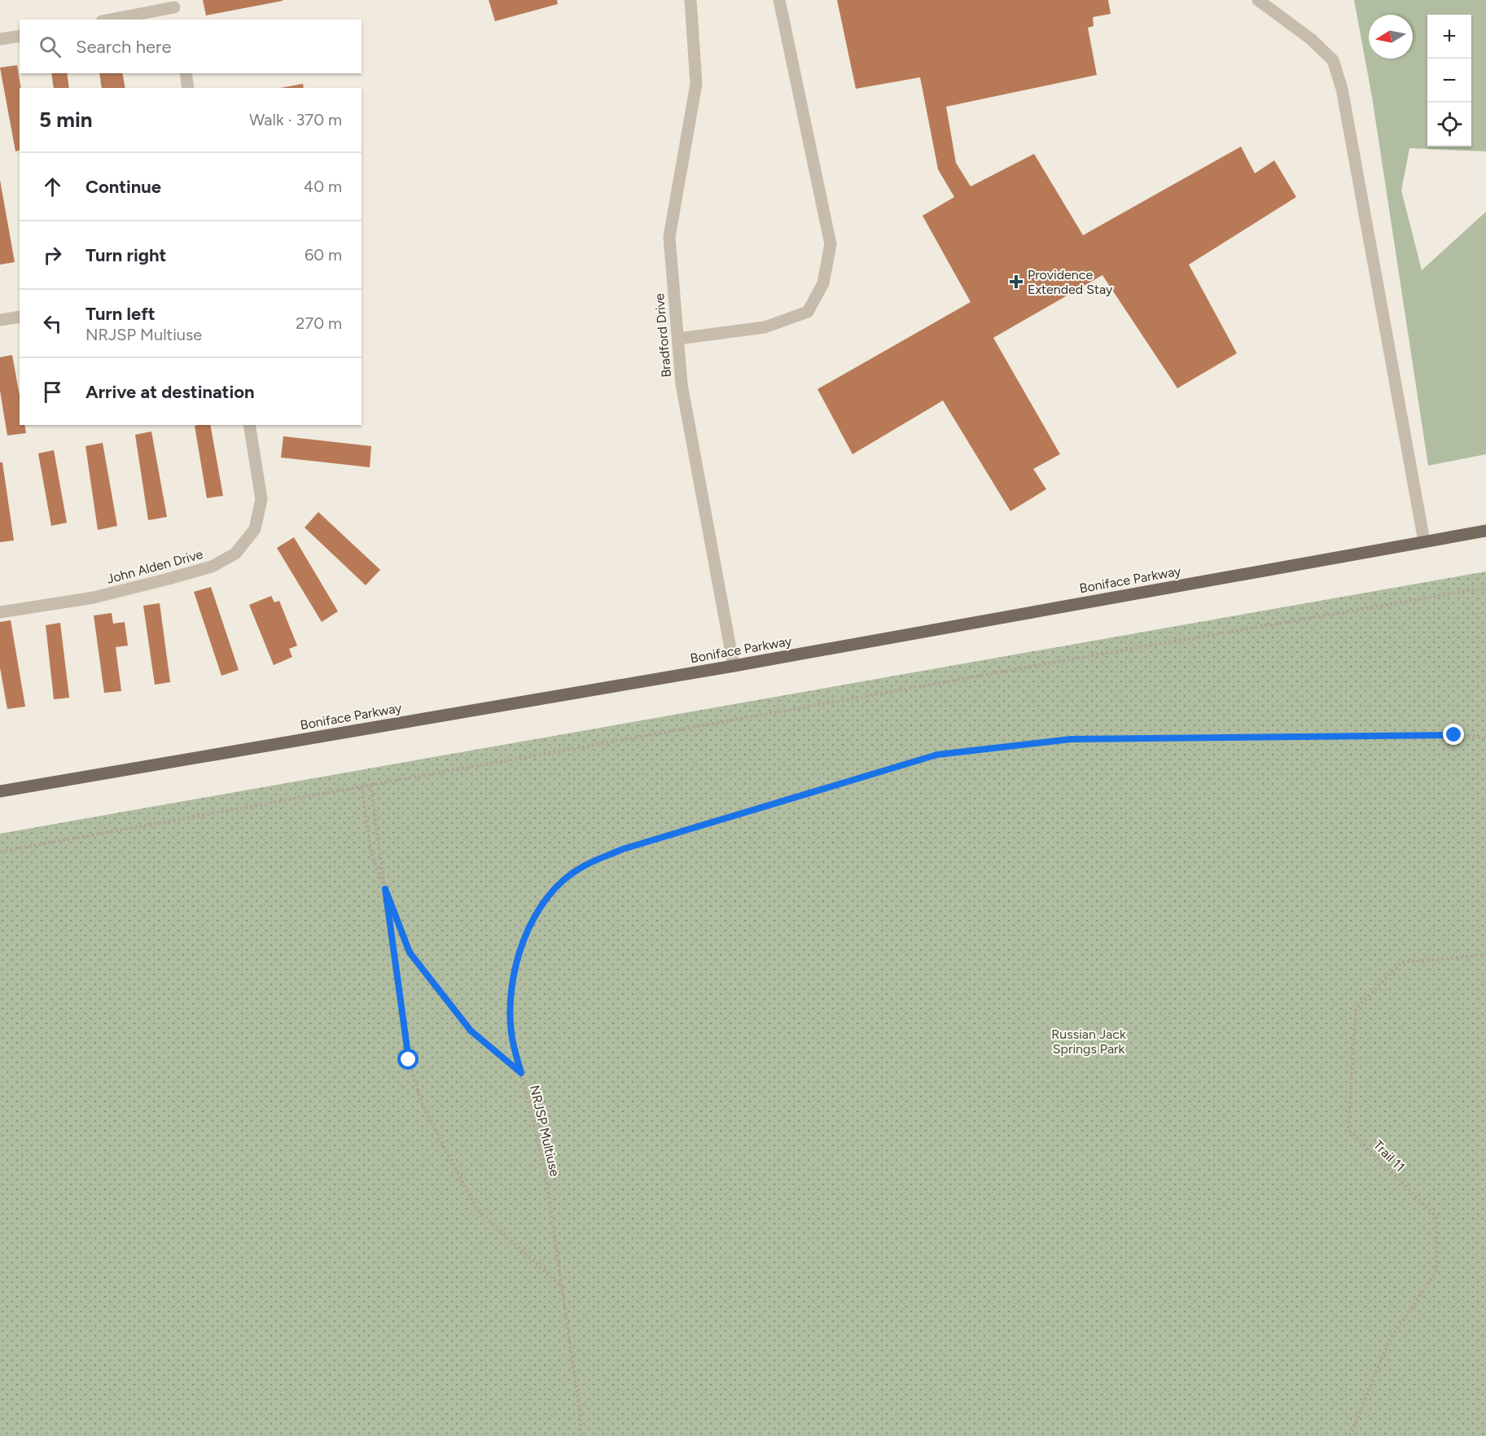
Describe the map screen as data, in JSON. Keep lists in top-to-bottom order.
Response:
{
  "streets": {
    "main road": ["Boniface Parkway"],
    "street": ["Bradford Drive", "John Alden Drive"],
    "path": ["NRJSP Multiuse", "Trail 11"]
  },
  "crossings": [
    ["Bradford Drive", "Boniface Parkway"]
  ],
  "parks": ["Russian Jack Springs Park"],
  "places": {
    "health": ["Providence Extended Stay"]
  },
  "north": "left",
  "page": {
    "map_buttons": ["+", "−"],
    "search": "Search here",
    "heading": ["5 min", "Walk · 370 m"],
    "list": [
      ["Continue", "40 m"],
      ["Turn right", "60 m"],
      ["Turn left", "NRJSP Multiuse", "270 m"],
      "Arrive at destination"
    ]
  }
}
